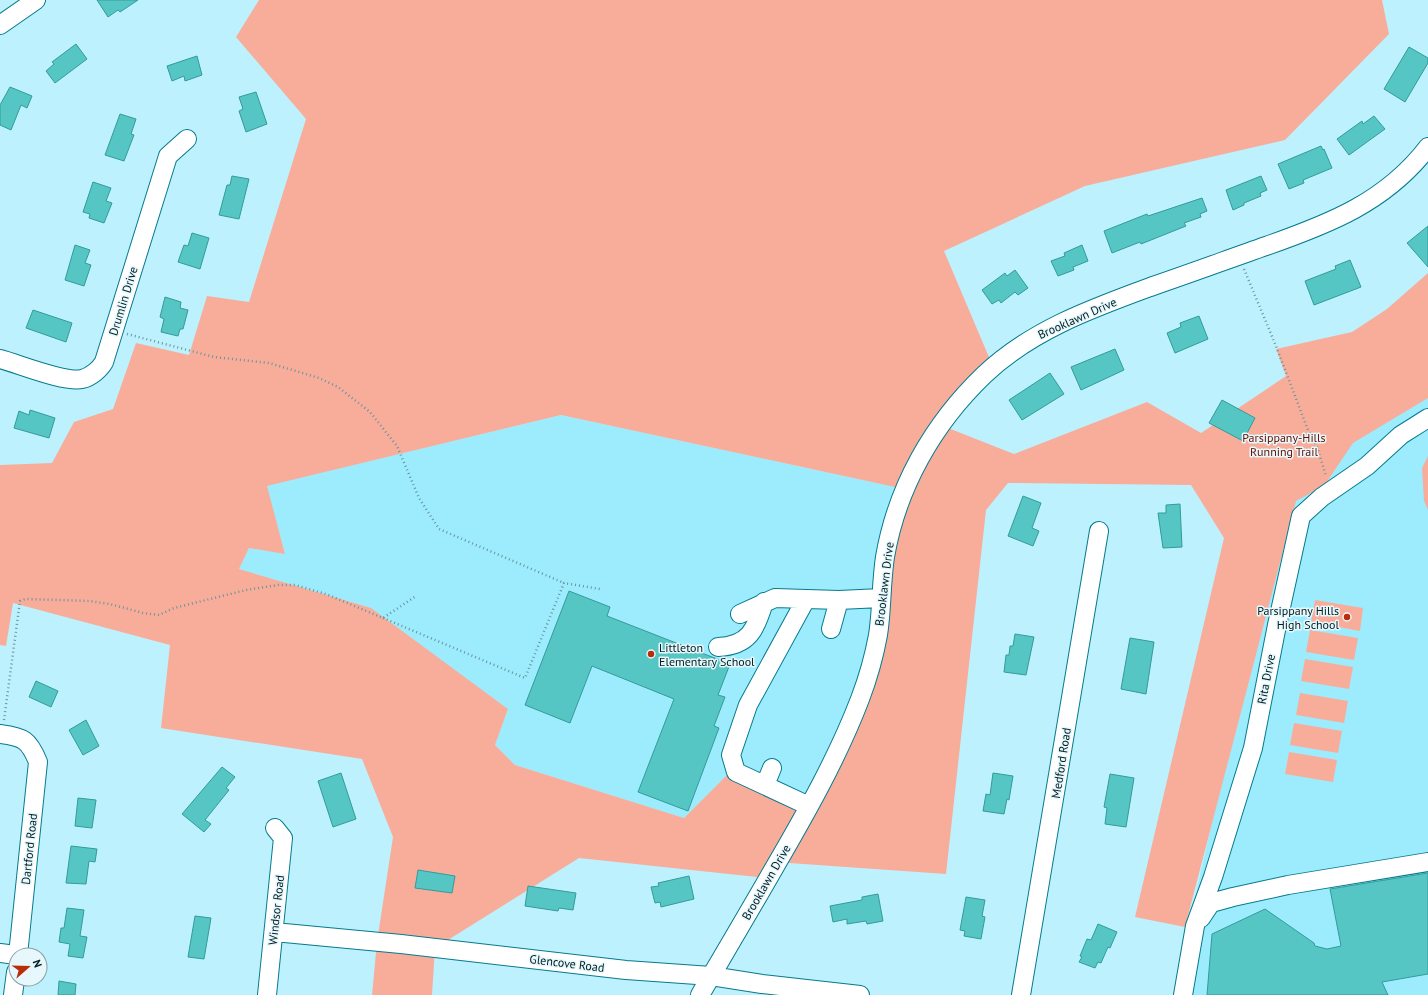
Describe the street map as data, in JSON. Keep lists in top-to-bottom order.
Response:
{
  "streets": {
    "street": [
      "Drumlin Drive",
      "Brooklawn Drive",
      "Rita Drive",
      "Medford Road",
      "Dartford Road",
      "Windsor Road",
      "Glencove Road"
    ]
  },
  "crossings": [
    ["Brooklawn Drive", "Glencove Road"],
    ["Windsor Road", "Glencove Road"]
  ],
  "parks": ["Parsippany-Hills Running Trail"],
  "places": ["Parsippany Hills High School", "Littleton Elementary School"],
  "north": "right"
}
